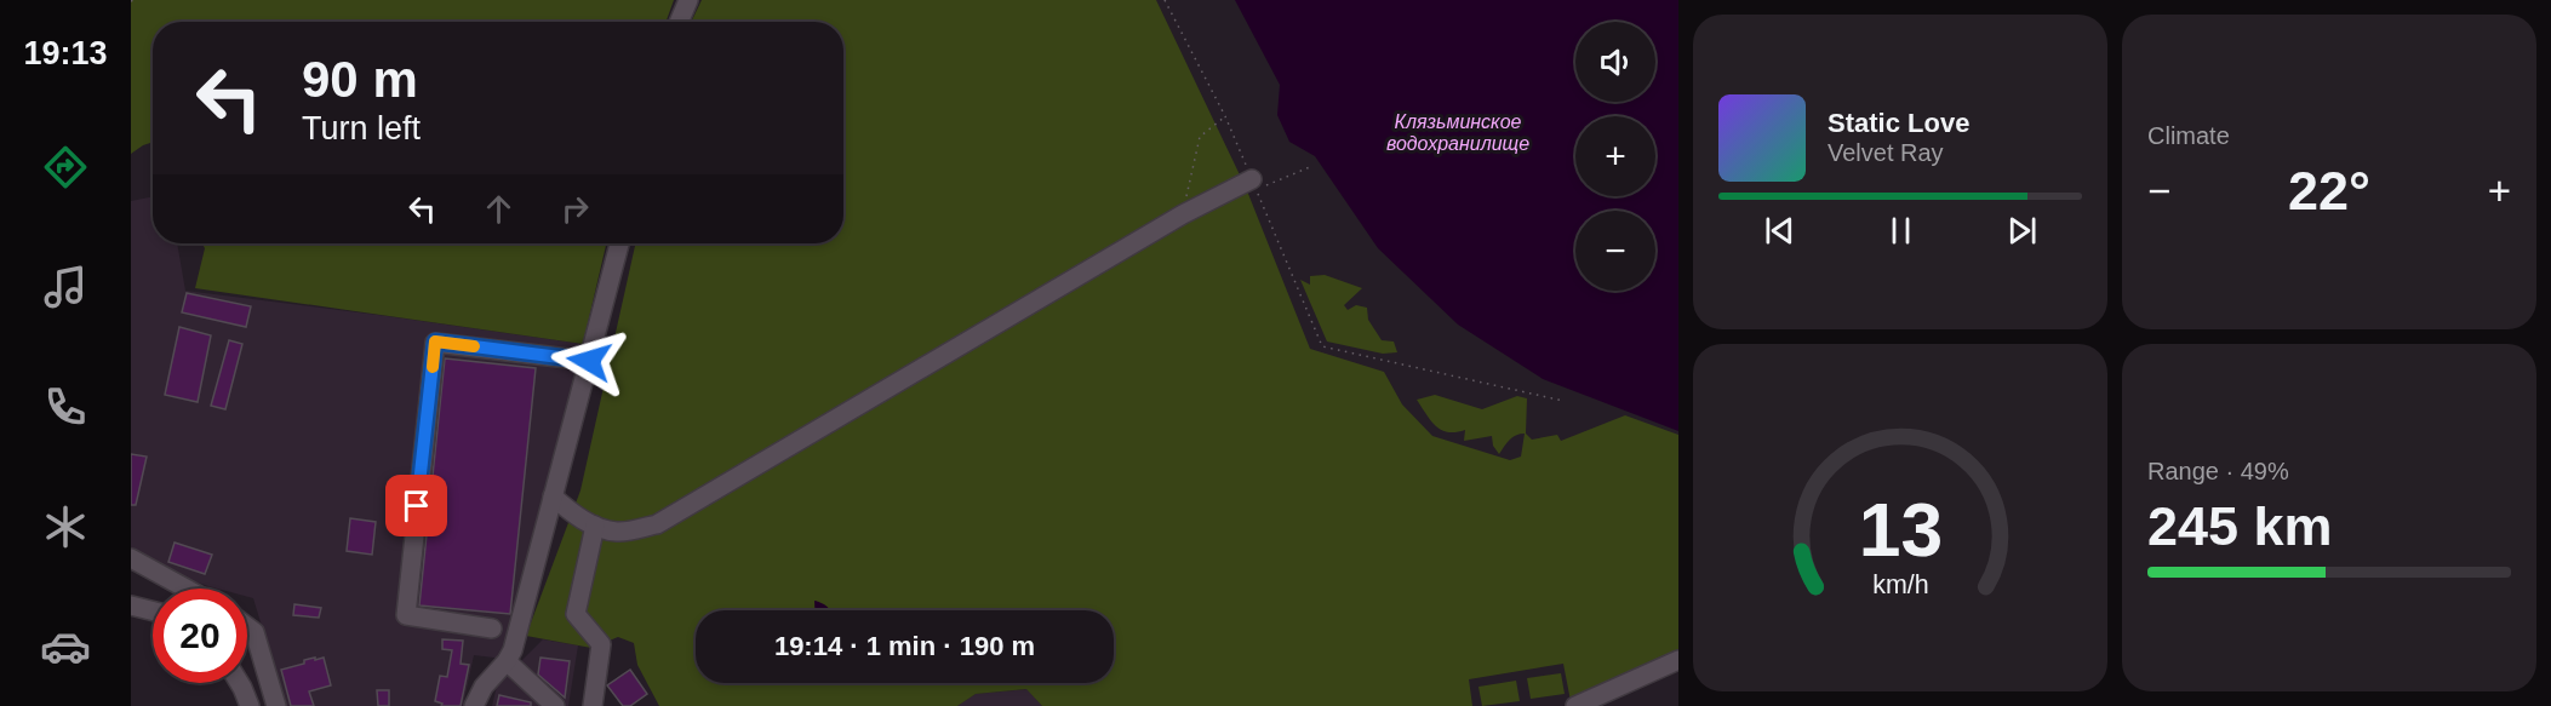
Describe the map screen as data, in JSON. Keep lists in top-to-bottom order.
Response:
{
  "water": ["Клязьминское водохранилище"],
  "page": {
    "tabs": "19:13",
    "tile": [
      "Climate",
      ["Range · 49%", "245 km"]
    ],
    "map_buttons": ["+", "−"],
    "turn": ["90 m", "Turn left"],
    "song": ["Static Love", "Velvet Ray"],
    "heat": ["−", "22°", "+"],
    "limit": "20",
    "trip": "19:14 · 1 min · 190 m",
    "gauge": ["13", "km/h"]
  }
}
